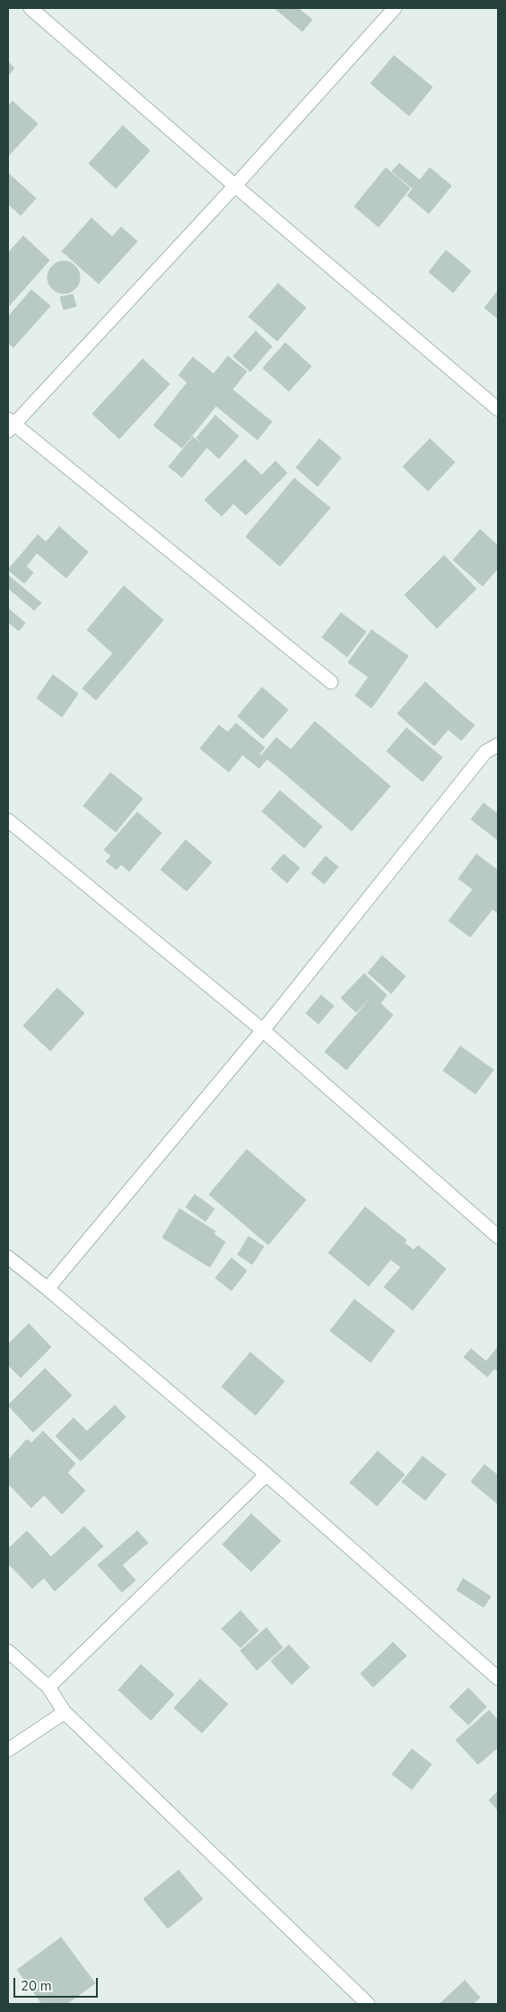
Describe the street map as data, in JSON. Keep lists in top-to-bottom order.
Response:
{
  "scale_bar": "20 m"
}
